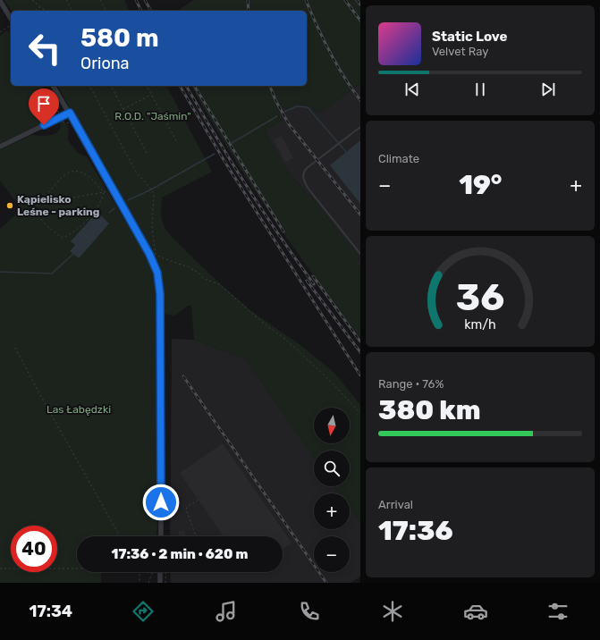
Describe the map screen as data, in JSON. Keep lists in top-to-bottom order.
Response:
{
  "parks": ["R.O.D. \"Jaśmin\"", "Las Łabędzki"],
  "places": ["Kąpielisko Leśne - parking"],
  "north": "bottom",
  "page": {
    "turn": ["580 m", "Oriona"],
    "song": ["Static Love", "Velvet Ray"],
    "tile": [
      "Climate",
      ["Range · 76%", "380 km"],
      ["Arrival", "17:36"]
    ],
    "heat": ["−", "19°", "+"],
    "map_buttons": ["+", "−"],
    "limit": "40",
    "trip": "17:36 · 2 min · 620 m",
    "tabs": "17:34",
    "gauge": ["36", "km/h"]
  }
}
